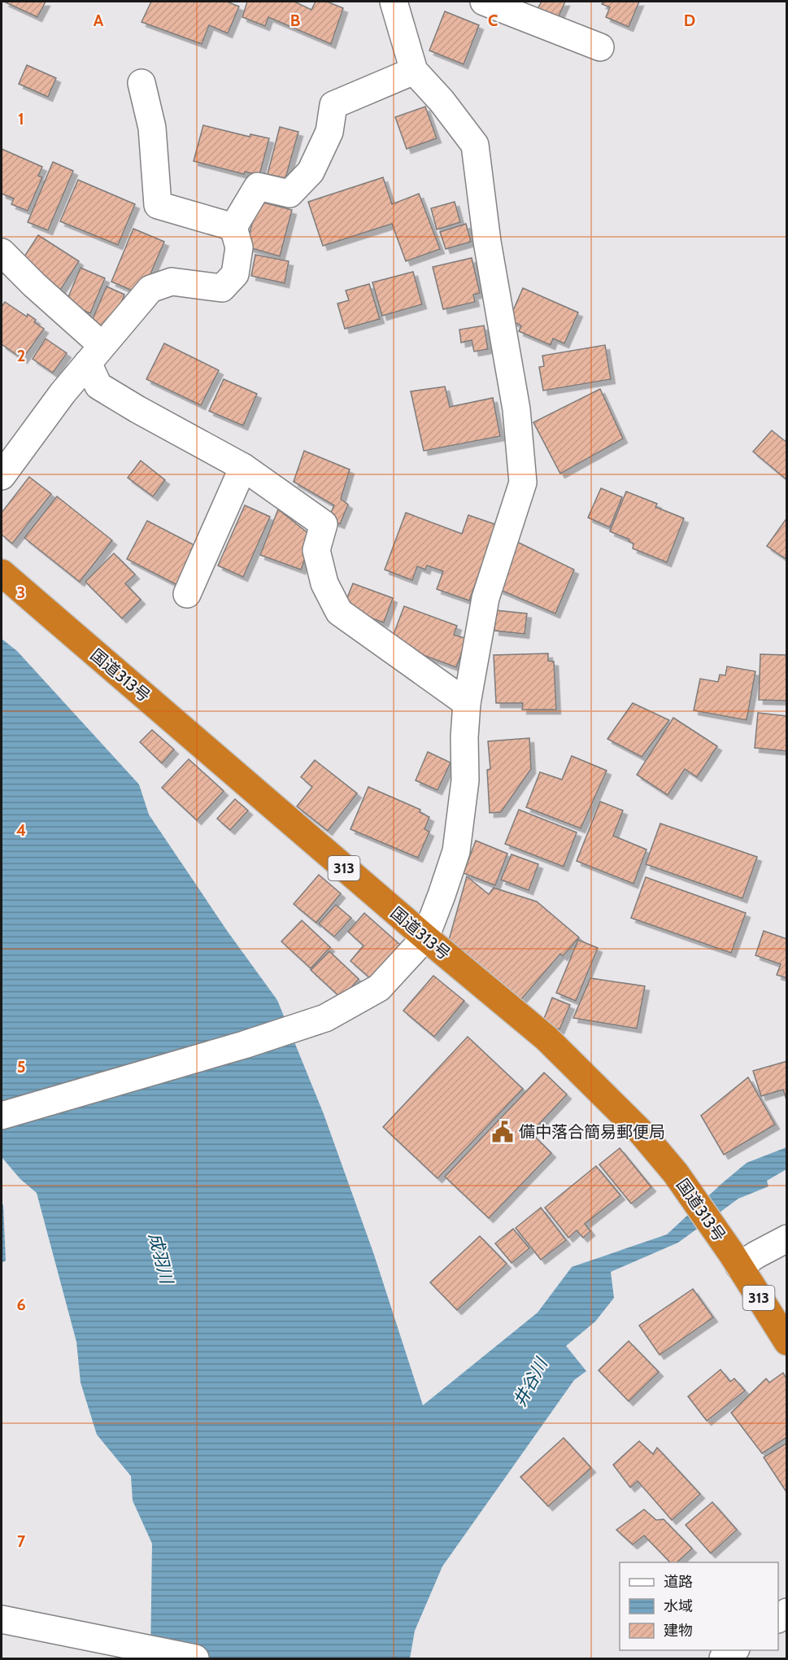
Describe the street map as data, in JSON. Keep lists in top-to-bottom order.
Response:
{
  "streets": {
    "highway": ["国道313号", "313"]
  },
  "water": ["成羽川", "井谷川"],
  "places": {
    "public building": ["備中落合簡易郵便局"]
  },
  "legend": ["道路", "水域", "建物"],
  "grid": {
    "columns": [
      "A",
      "B",
      "C",
      "D"
    ],
    "rows": [
      "1",
      "2",
      "3",
      "4",
      "5",
      "6",
      "7"
    ]
  }
}
